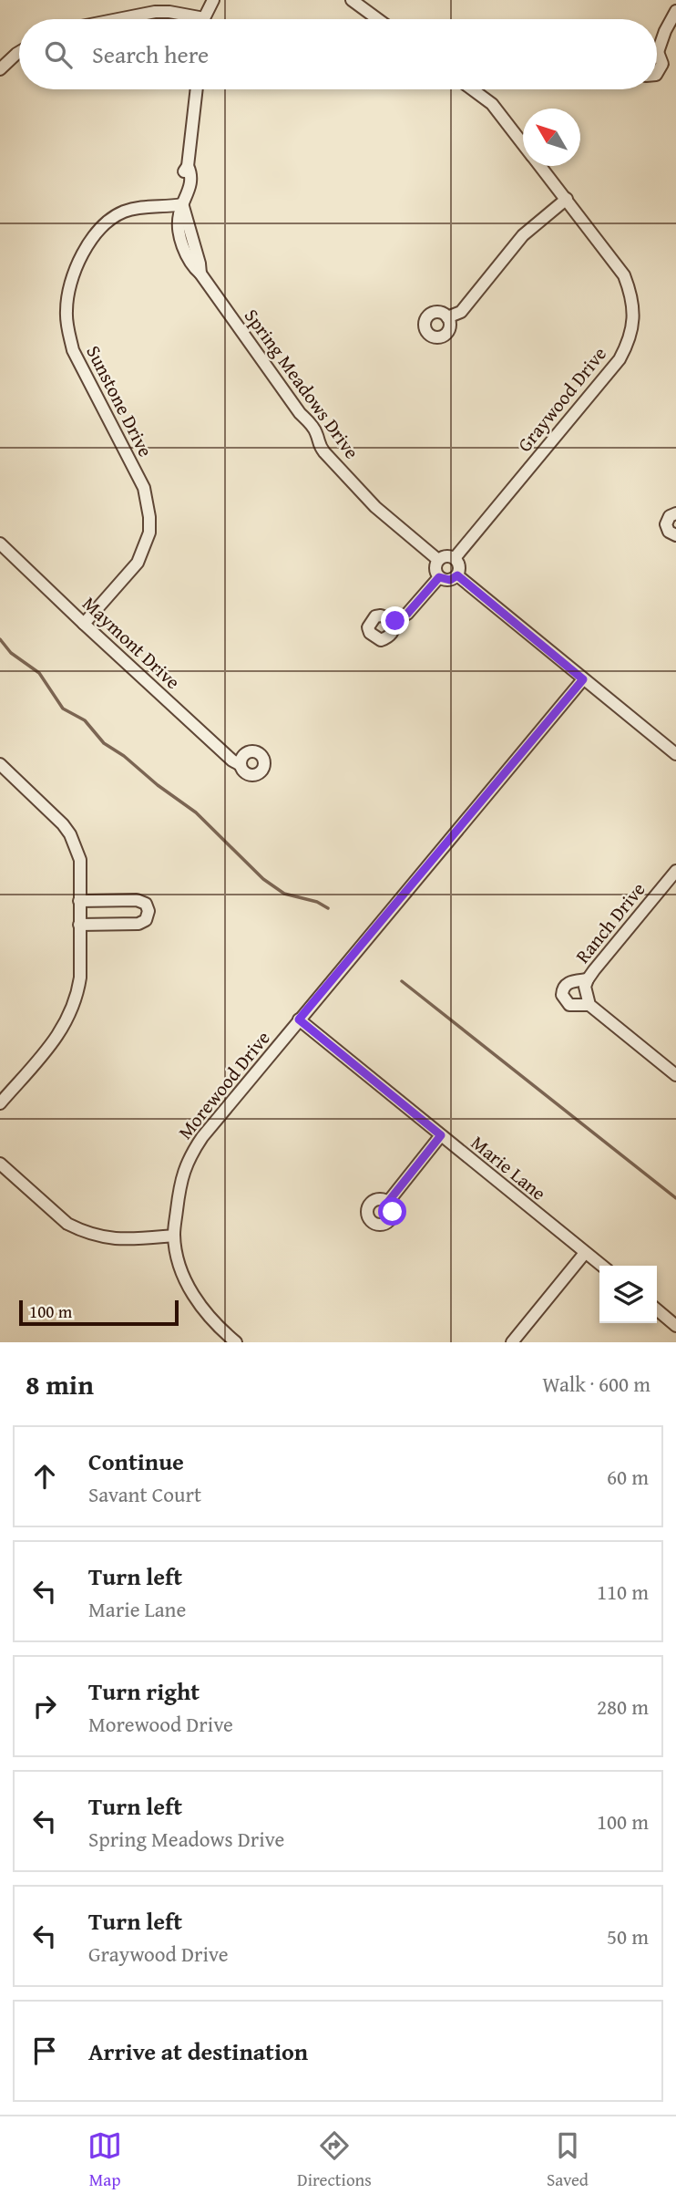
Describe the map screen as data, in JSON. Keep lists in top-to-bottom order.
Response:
{
  "streets": {
    "street": [
      "Spring Meadows Drive",
      "Graywood Drive",
      "Sunstone Drive",
      "Maymont Drive",
      "Ranch Drive",
      "Morewood Drive",
      "Marie Lane"
    ]
  },
  "crossings": [
    ["Spring Meadows Drive", "Graywood Drive"],
    ["Spring Meadows Drive", "Sunstone Drive"],
    ["Sunstone Drive", "Maymont Drive"],
    ["Morewood Drive", "Marie Lane"]
  ],
  "scale_bar": "100 m",
  "north": "top left",
  "page": {
    "search": "Search here",
    "scale": "100 m",
    "heading": ["8 min", "Walk · 600 m"],
    "list": [
      ["Continue", "Savant Court", "60 m"],
      ["Turn left", "Marie Lane", "110 m"],
      ["Turn right", "Morewood Drive", "280 m"],
      ["Turn left", "Spring Meadows Drive", "100 m"],
      ["Turn left", "Graywood Drive", "50 m"],
      "Arrive at destination"
    ],
    "nav": ["Map", "Directions", "Saved"]
  }
}
